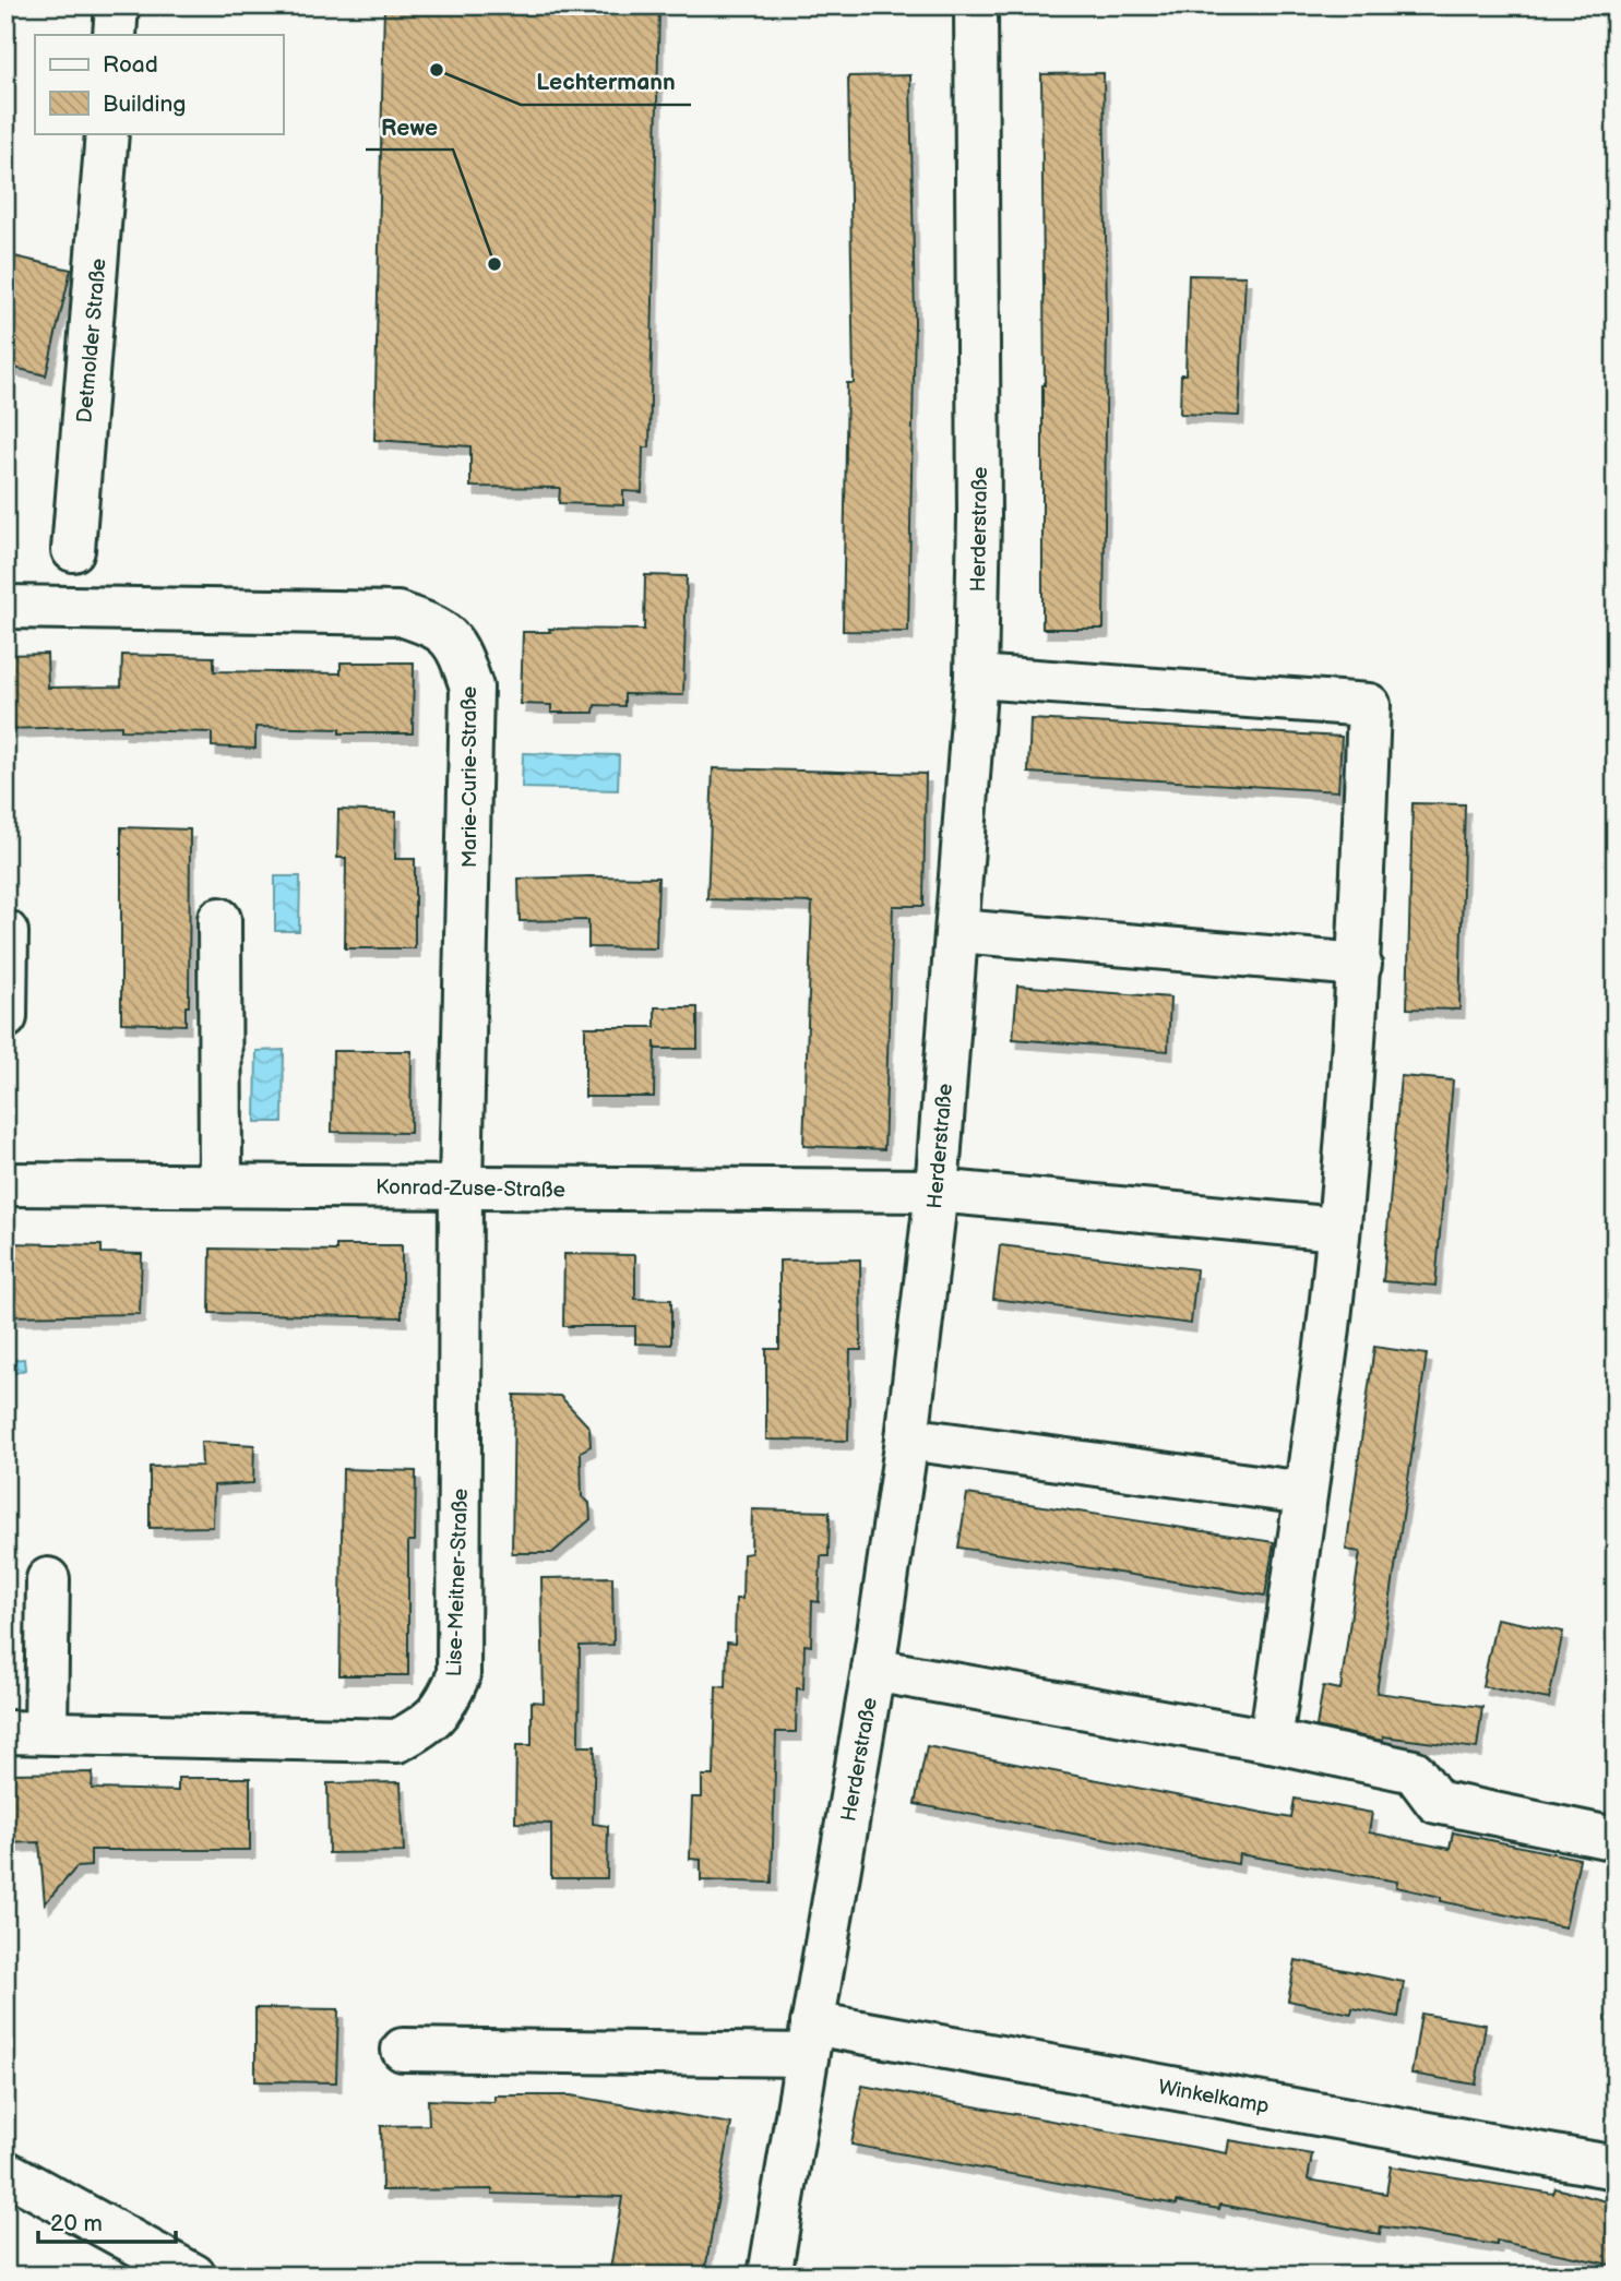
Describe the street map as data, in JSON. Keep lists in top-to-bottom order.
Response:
{
  "streets": {
    "street": [
      "Detmolder Straße",
      "Herderstraße",
      "Marie-Curie-Straße",
      "Konrad-Zuse-Straße",
      "Lise-Meitner-Straße",
      "Winkelkamp"
    ]
  },
  "crossings": [
    ["Herderstraße", "Konrad-Zuse-Straße"],
    ["Herderstraße", "Winkelkamp"],
    ["Marie-Curie-Straße", "Konrad-Zuse-Straße"],
    ["Marie-Curie-Straße", "Lise-Meitner-Straße"],
    ["Konrad-Zuse-Straße", "Lise-Meitner-Straße"]
  ],
  "places": ["Lechtermann", "Rewe"],
  "legend": ["Road", "Building"],
  "scale_bar": "20 m"
}
